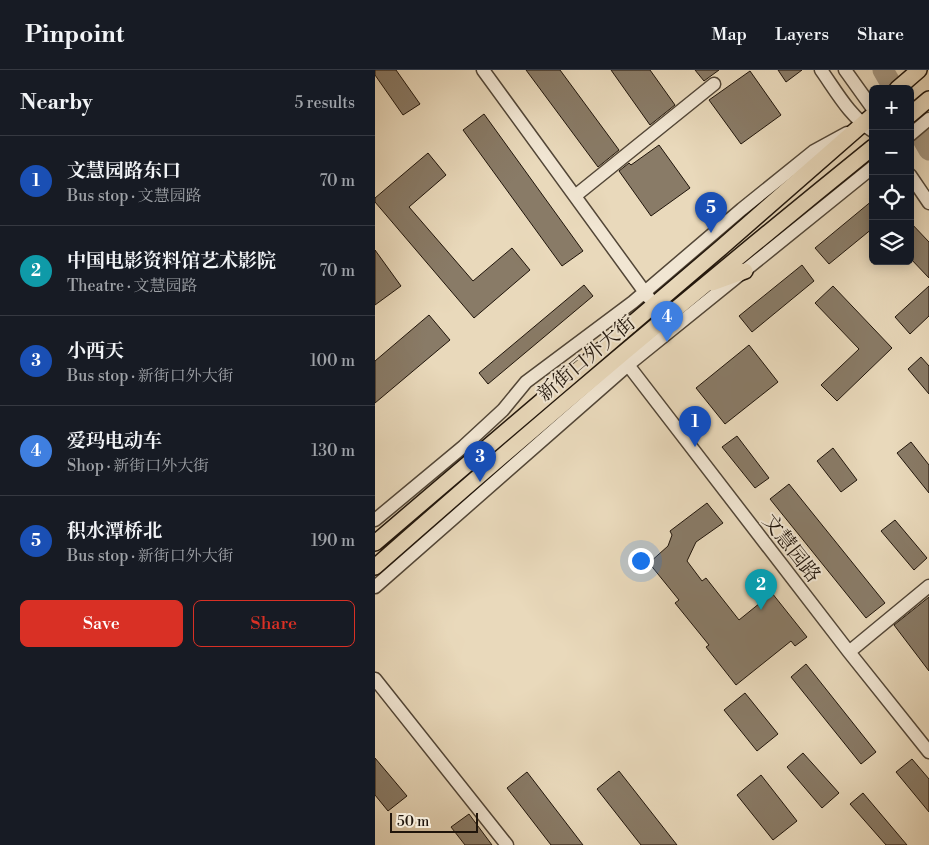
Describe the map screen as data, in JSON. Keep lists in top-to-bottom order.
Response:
{
  "streets": {
    "main road": ["新街口外大街"],
    "street": ["文慧园路"]
  },
  "crossings": [
    ["新街口外大街", "文慧园路"]
  ],
  "scale_bar": "50 m",
  "page": {
    "header": "Pinpoint",
    "nav": ["Map", "Layers", "Share"],
    "heading": ["Nearby", "5 results"],
    "map_buttons": ["+", "−"],
    "list": [
      {
        "mark": "1",
        "name": "文慧园路东口",
        "note": "Bus stop · 文慧园路",
        "value": "70 m"
      },
      {
        "mark": "2",
        "name": "中国电影资料馆艺术影院",
        "note": "Theatre · 文慧园路",
        "value": "70 m"
      },
      {
        "mark": "3",
        "name": "小西天",
        "note": "Bus stop · 新街口外大街",
        "value": "100 m"
      },
      {
        "mark": "4",
        "name": "爱玛电动车",
        "note": "Shop · 新街口外大街",
        "value": "130 m"
      },
      {
        "mark": "5",
        "name": "积水潭桥北",
        "note": "Bus stop · 新街口外大街",
        "value": "190 m"
      }
    ],
    "pins": [
      "5",
      "4",
      "1",
      "3",
      "2"
    ],
    "buttons": ["Save", "Share"],
    "scale": "50 m"
  }
}
